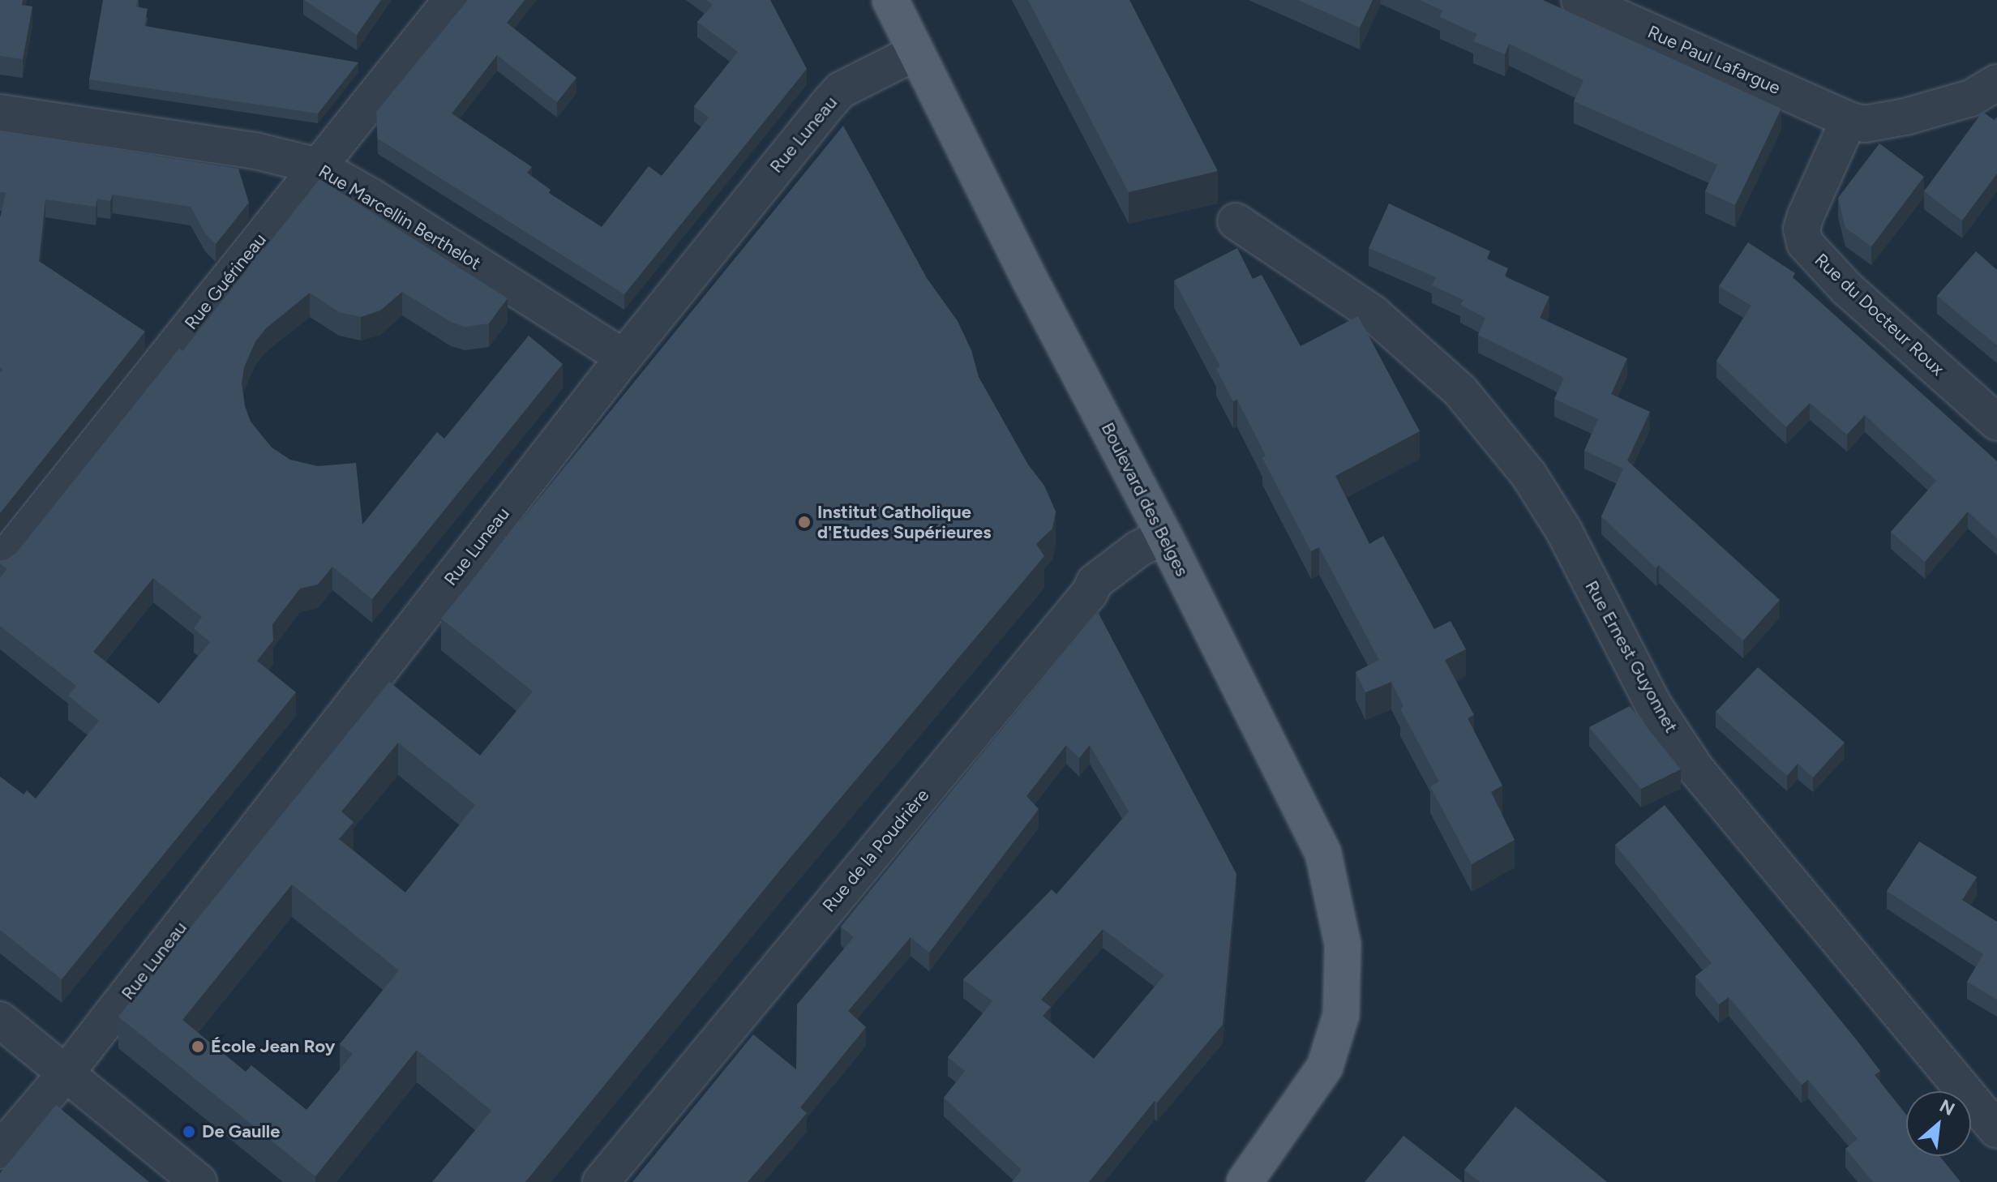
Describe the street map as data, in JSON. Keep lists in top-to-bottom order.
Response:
{
  "streets": {
    "main road": ["Boulevard des Belges"],
    "street": [
      "Rue Paul Lafargue",
      "Rue Luneau",
      "Rue Marcellin Berthelot",
      "Rue Guérineau",
      "Rue du Docteur Roux",
      "Rue Ernest Guyonnet",
      "Rue de la Poudrière"
    ]
  },
  "crossings": [
    ["Rue Paul Lafargue", "Rue du Docteur Roux"],
    ["Rue Luneau", "Rue Marcellin Berthelot"],
    ["Rue Luneau", "Boulevard des Belges"],
    ["Rue Marcellin Berthelot", "Rue Guérineau"],
    ["Boulevard des Belges", "Rue de la Poudrière"]
  ],
  "places": ["Institut Catholique d'Etudes Supérieures", "École Jean Roy", "De Gaulle"],
  "north": "top right"
}
